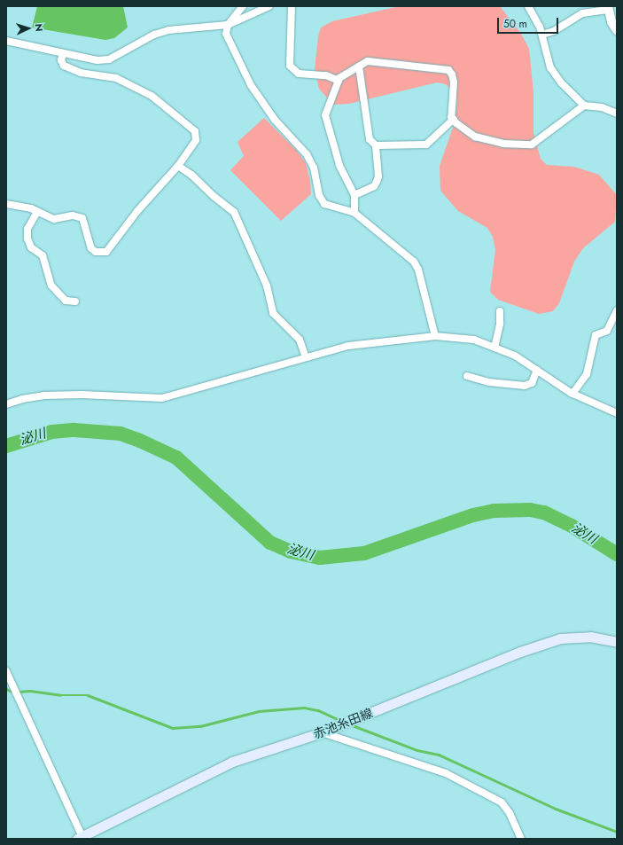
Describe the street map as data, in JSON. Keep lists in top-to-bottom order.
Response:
{
  "streets": {
    "main road": ["赤池糸田線"]
  },
  "water": ["泌川"],
  "scale_bar": "50 m",
  "north": "right"
}
